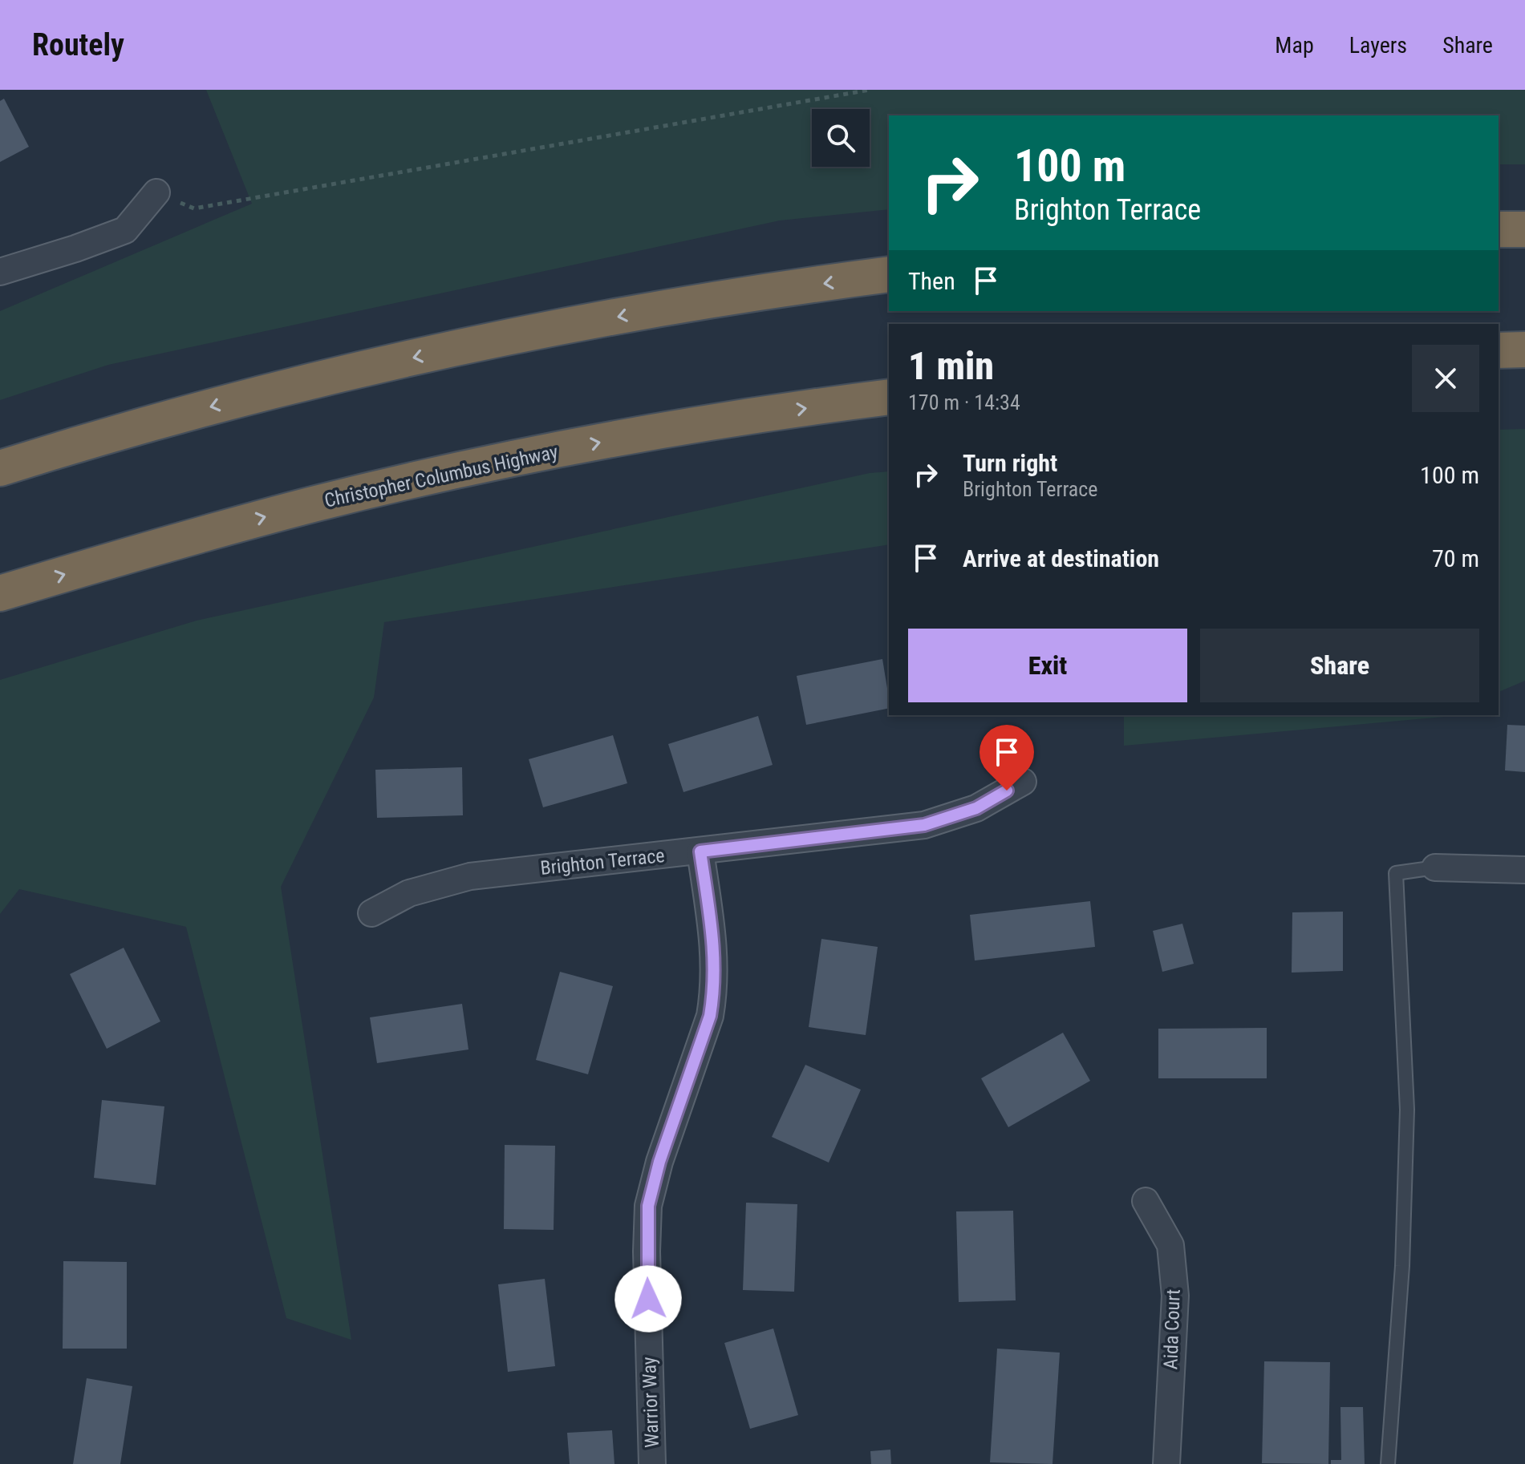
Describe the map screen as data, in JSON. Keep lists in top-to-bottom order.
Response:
{
  "streets": {
    "highway": ["Christopher Columbus Highway"],
    "street": ["Brighton Terrace", "Aida Court", "Warrior Way"]
  },
  "crossings": [
    ["Brighton Terrace", "Warrior Way"]
  ],
  "page": {
    "header": "Routely",
    "nav": ["Map", "Layers", "Share"],
    "turn": ["100 m", "Brighton Terrace"],
    "then": "Then",
    "heading": ["1 min", "170 m · 14:34"],
    "list": [
      {
        "name": "Turn right",
        "note": "Brighton Terrace",
        "value": "100 m"
      },
      {
        "name": "Arrive at destination",
        "value": "70 m"
      }
    ],
    "buttons": ["Exit", "Share"]
  }
}
